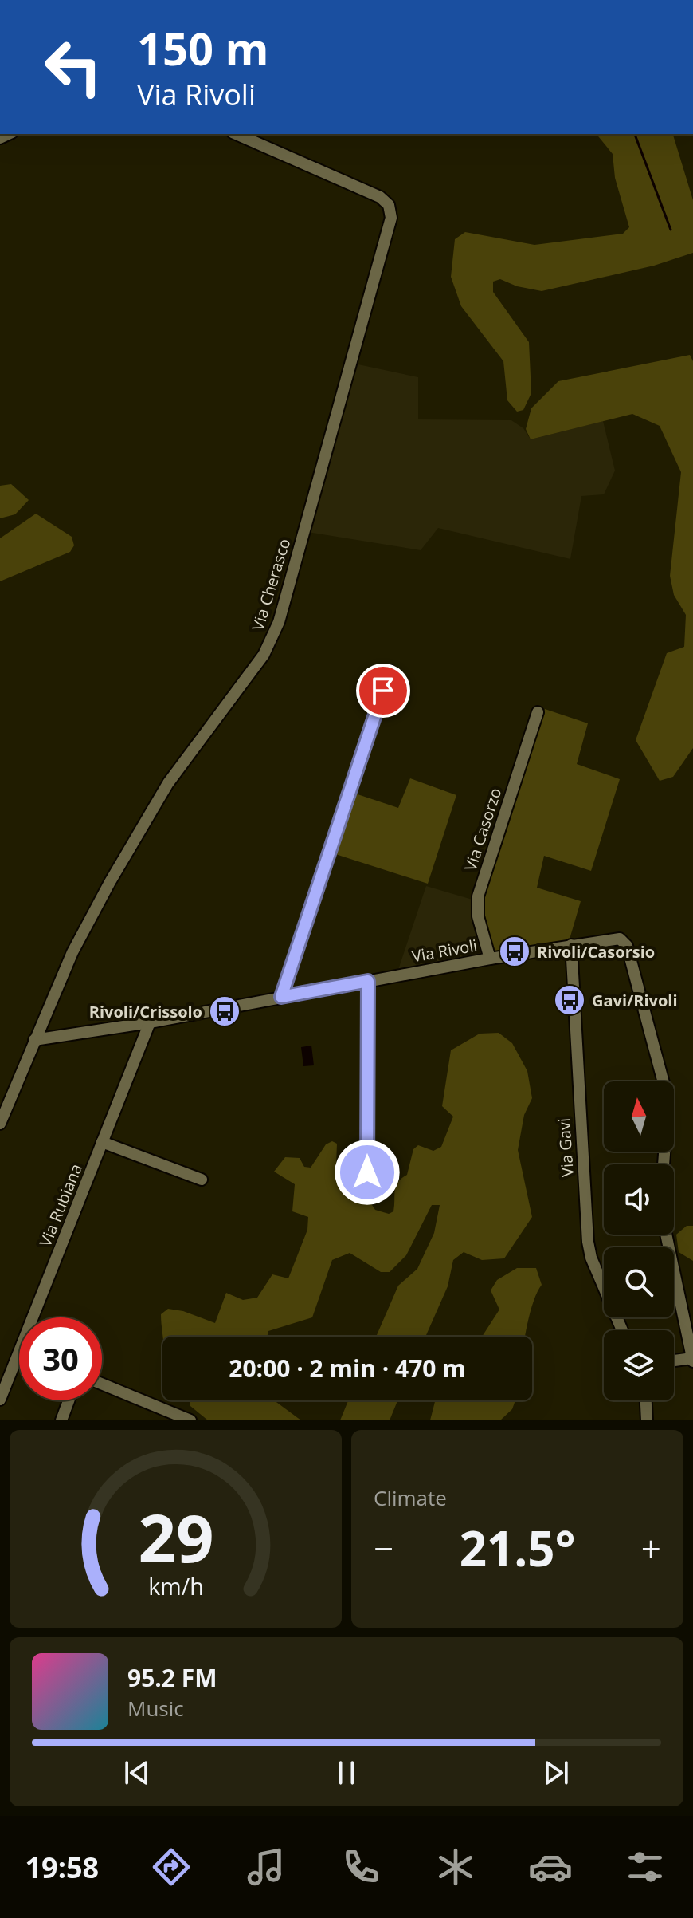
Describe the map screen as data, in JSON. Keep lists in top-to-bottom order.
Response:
{
  "streets": {
    "street": [
      "Via Cherasco",
      "Via Casorzo",
      "Via Rivoli",
      "Via Gavi",
      "Via Rubiana"
    ]
  },
  "crossings": [
    ["Via Cherasco", "Via Rivoli"],
    ["Via Casorzo", "Via Rivoli"],
    ["Via Rivoli", "Via Gavi"],
    ["Via Rivoli", "Via Rubiana"]
  ],
  "places": {
    "bus stop": ["Rivoli/Casorsio", "Gavi/Rivoli", "Rivoli/Crissolo"]
  },
  "north": "top",
  "page": {
    "turn": ["150 m", "Via Rivoli"],
    "limit": "30",
    "trip": "20:00 · 2 min · 470 m",
    "tile": "Climate",
    "heat": ["−", "21.5°", "+"],
    "song": ["95.2 FM", "Music"],
    "tabs": "19:58",
    "gauge": ["29", "km/h"]
  }
}
